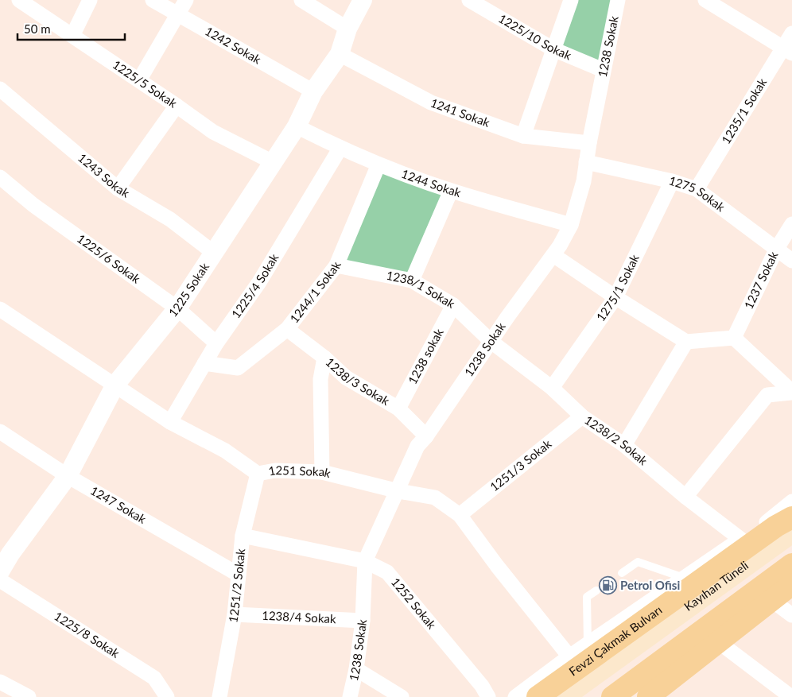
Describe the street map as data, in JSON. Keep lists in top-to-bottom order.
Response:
{
  "streets": {
    "main road": ["Kayıhan Tüneli", "Fevzi Çakmak Bulvarı"],
    "street": [
      "1225/10 Sokak",
      "1242 Sokak",
      "1238 Sokak",
      "1225/5 Sokak",
      "1235/1 Sokak",
      "1241 Sokak",
      "1243 Sokak",
      "1244 Sokak",
      "1275 Sokak",
      "1225/6 Sokak",
      "1237 Sokak",
      "1225/4 Sokak",
      "1275/1 Sokak",
      "1225 Sokak",
      "1244/1 Sokak",
      "1238/1 Sokak",
      "1238 sokak",
      "1238/3 Sokak",
      "1238/2 Sokak",
      "1251/3 Sokak",
      "1251 Sokak",
      "1247 Sokak",
      "1251/2 Sokak",
      "1252 Sokak",
      "1238/4 Sokak",
      "1225/8 Sokak"
    ]
  },
  "crossings": [
    ["1225/10 Sokak", "1238 Sokak"],
    ["1242 Sokak", "1225 Sokak"],
    ["1238 Sokak", "1241 Sokak"],
    ["1238 Sokak", "1244 Sokak"],
    ["1238 Sokak", "1275 Sokak"],
    ["1238 Sokak", "1238/1 Sokak"],
    ["1238 Sokak", "1238/3 Sokak"],
    ["1238 Sokak", "1238/2 Sokak"],
    ["1238 Sokak", "1251 Sokak"],
    ["1238 Sokak", "1252 Sokak"],
    ["1238 Sokak", "1238/4 Sokak"],
    ["1225/5 Sokak", "1225 Sokak"],
    ["1235/1 Sokak", "1275 Sokak"],
    ["1241 Sokak", "1225 Sokak"],
    ["1243 Sokak", "1225 Sokak"],
    ["1244 Sokak", "1225/4 Sokak"],
    ["1244 Sokak", "1225 Sokak"],
    ["1244 Sokak", "1244/1 Sokak"],
    ["1275 Sokak", "1237 Sokak"],
    ["1275 Sokak", "1275/1 Sokak"],
    ["1225/6 Sokak", "1225/4 Sokak"],
    ["1225/6 Sokak", "1225 Sokak"],
    ["1225/4 Sokak", "1244/1 Sokak"],
    ["1225/4 Sokak", "1251 Sokak"],
    ["1275/1 Sokak", "1238/2 Sokak"],
    ["1225 Sokak", "1251 Sokak"],
    ["1225 Sokak", "1247 Sokak"],
    ["1244/1 Sokak", "1238/1 Sokak"],
    ["1244/1 Sokak", "1238/3 Sokak"],
    ["1238/1 Sokak", "1238 sokak"],
    ["1238/1 Sokak", "1238/2 Sokak"],
    ["1238 sokak", "1238/3 Sokak"],
    ["1238/2 Sokak", "1251/3 Sokak"],
    ["1251/3 Sokak", "1251 Sokak"],
    ["1251 Sokak", "1251/2 Sokak"],
    ["1247 Sokak", "1251/2 Sokak"],
    ["1251/2 Sokak", "1252 Sokak"],
    ["1251/2 Sokak", "1238/4 Sokak"]
  ],
  "places": {
    "fuel station": ["Petrol Ofisi"]
  },
  "scale_bar": "50 m"
}
